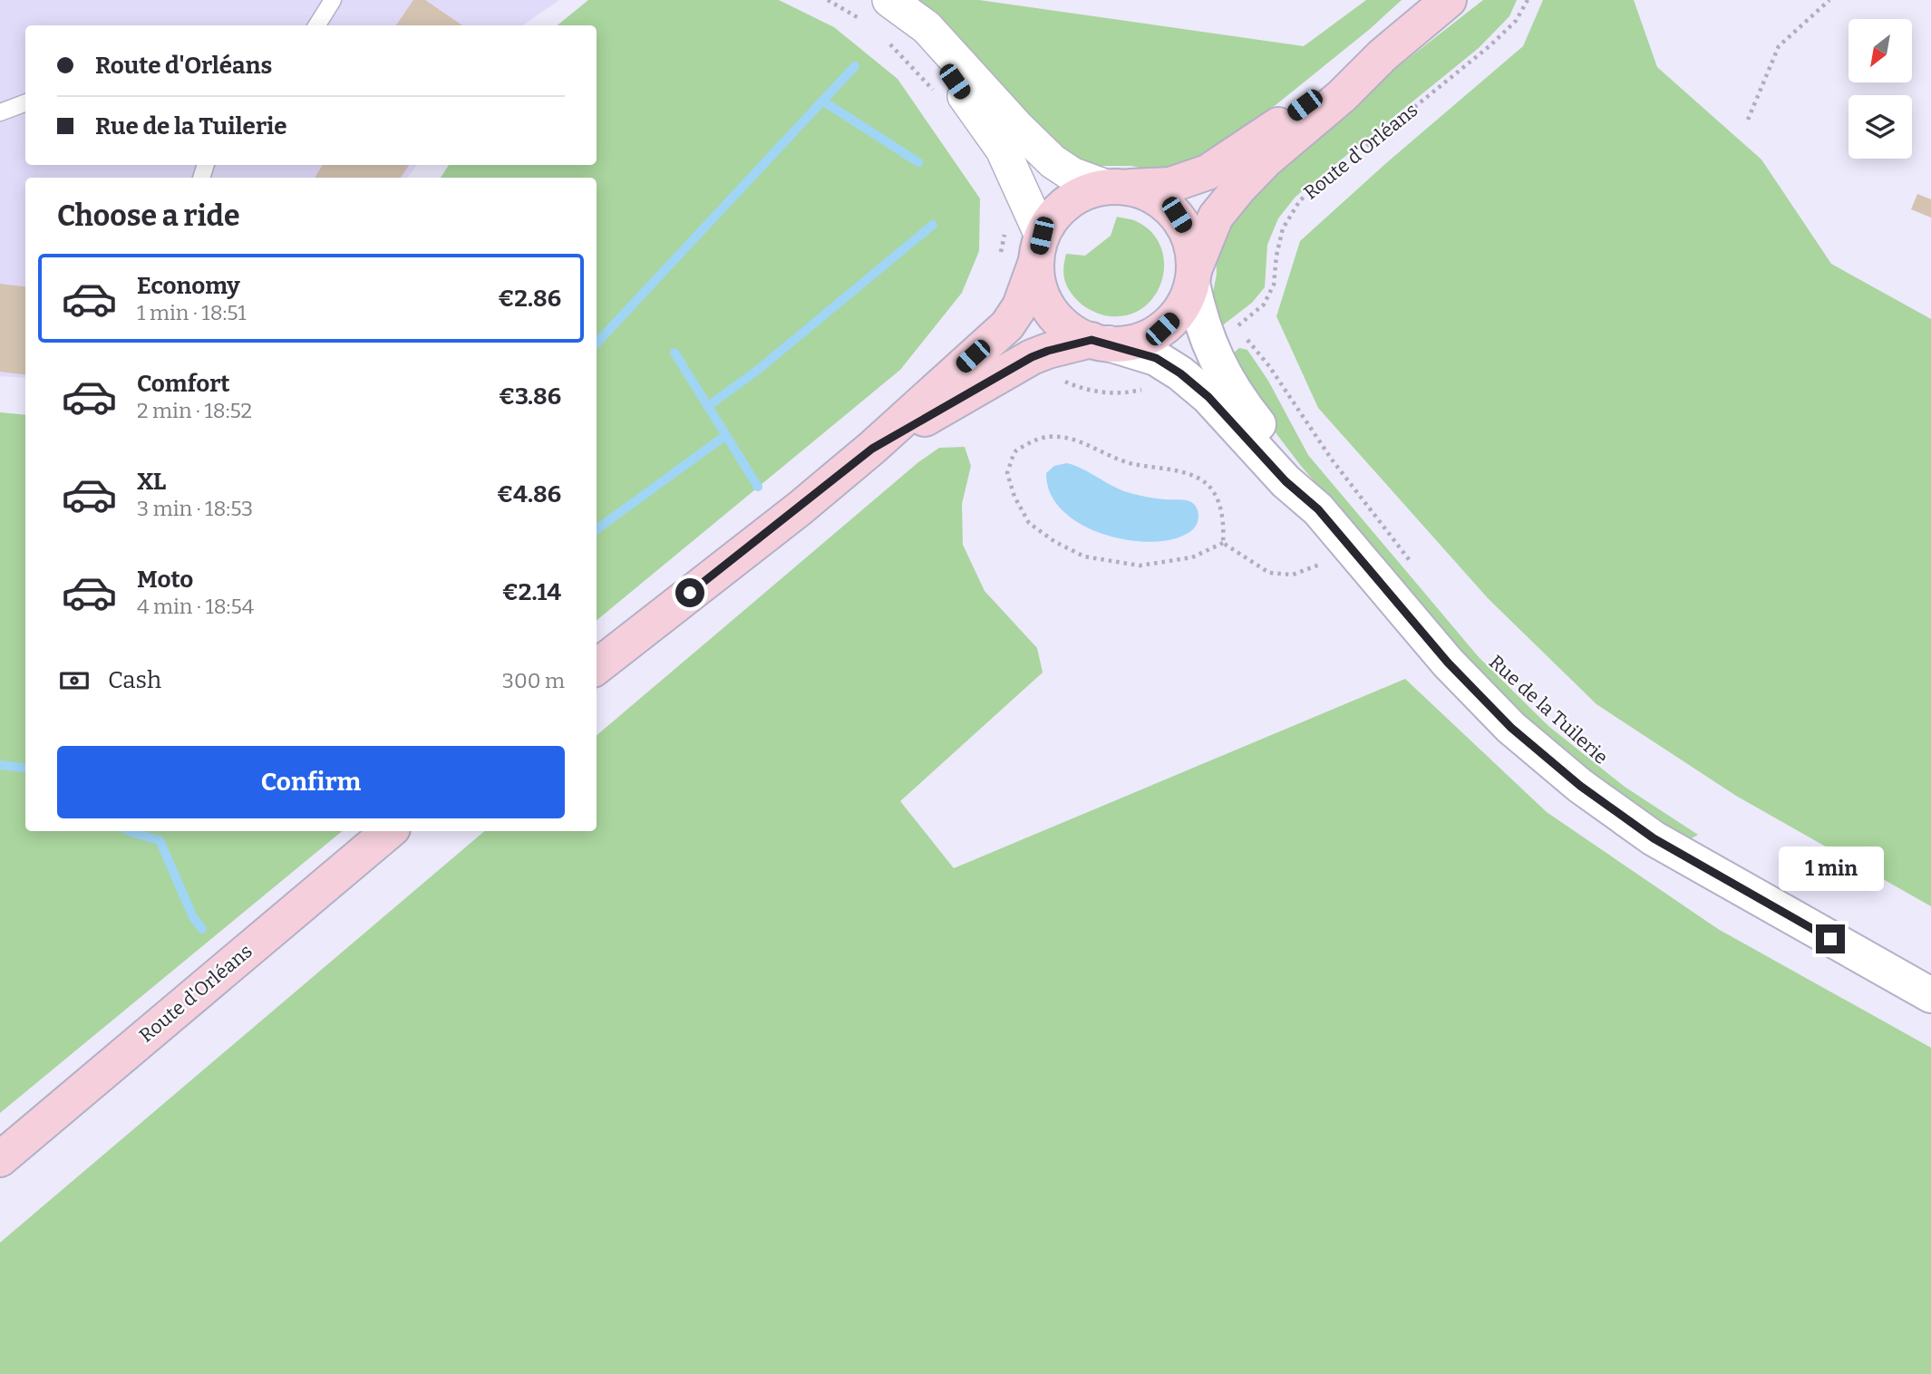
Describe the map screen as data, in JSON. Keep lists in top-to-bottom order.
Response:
{
  "streets": {
    "main road": ["Route d'Orléans"],
    "street": ["Rue de la Tuilerie"]
  },
  "north": "bottom left",
  "page": {
    "banner": ["Route d'Orléans", "Rue de la Tuilerie"],
    "heading": "Choose a ride",
    "list": [
      {
        "name": "Economy",
        "note": "1 min · 18:51",
        "value": "€2.86"
      },
      {
        "name": "Comfort",
        "note": "2 min · 18:52",
        "value": "€3.86"
      },
      {
        "name": "XL",
        "note": "3 min · 18:53",
        "value": "€4.86"
      },
      {
        "name": "Moto",
        "note": "4 min · 18:54",
        "value": "€2.14"
      }
    ],
    "pay": ["Cash", "300 m"],
    "buttons": "Confirm",
    "bubble": "1 min"
  }
}
